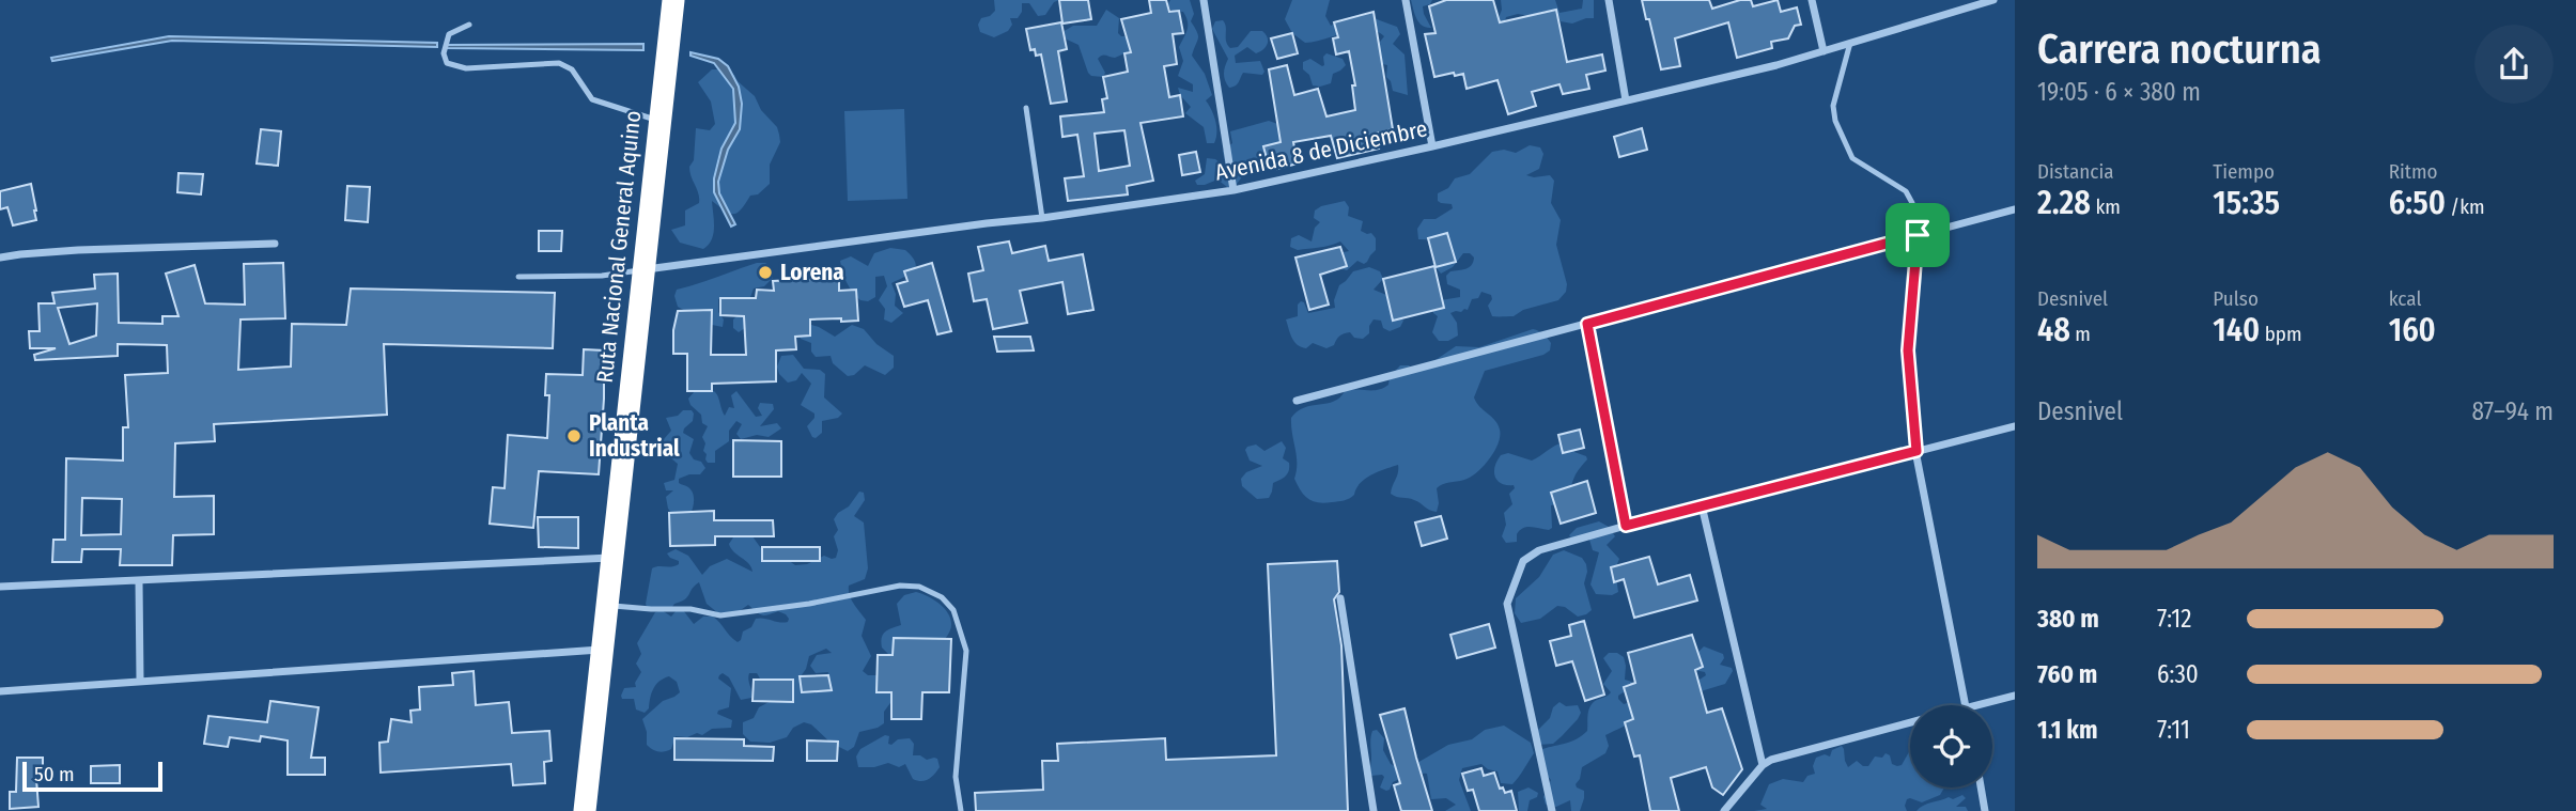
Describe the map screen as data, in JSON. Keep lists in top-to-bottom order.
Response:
{
  "streets": {
    "highway": ["Ruta Nacional General Aquino"],
    "street": ["Avenida 8 de Diciembre"]
  },
  "crossings": [
    ["Avenida 8 de Diciembre", "Ruta Nacional General Aquino"]
  ],
  "places": ["Lorena", "Planta Industrial"],
  "scale_bar": "50 m",
  "page": {
    "heading": ["Carrera nocturna", "19:05 · 6 × 380 m"],
    "stats": [
      ["Distancia", "2.28 km"],
      ["Tiempo", "15:35"],
      ["Ritmo", "6:50 /km"],
      ["Desnivel", "48 m"],
      ["Pulso", "140 bpm"],
      ["kcal", "160"]
    ],
    "chart": ["Desnivel", "87–94 m"],
    "list": [
      {
        "name": "380 m",
        "note": "7:12"
      },
      {
        "name": "760 m",
        "note": "6:30"
      },
      {
        "name": "1.1 km",
        "note": "7:11"
      }
    ],
    "scale": "50 m"
  }
}
